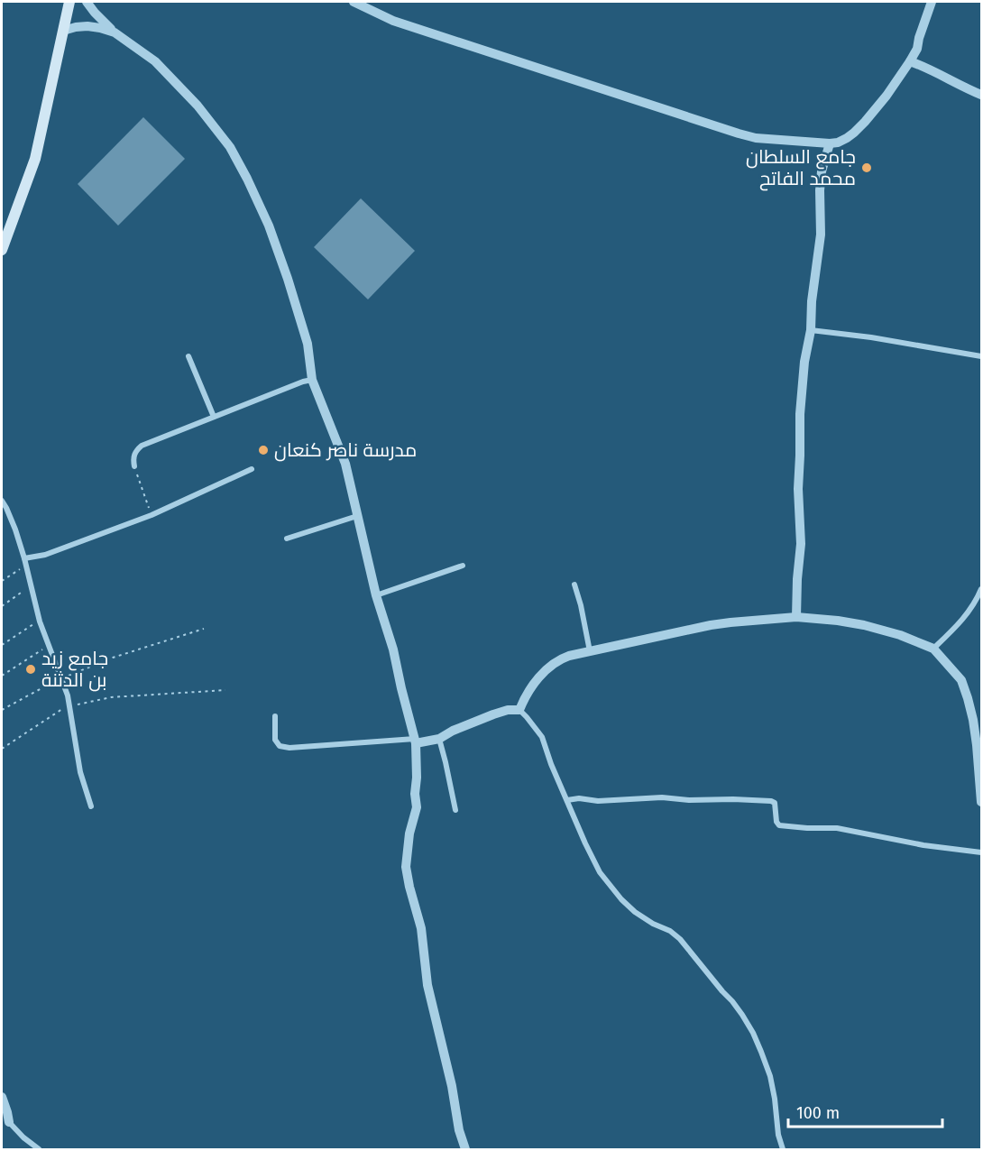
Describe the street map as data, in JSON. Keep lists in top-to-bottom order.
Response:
{
  "places": ["جامع السلطان محمد الفاتح", "مدرسة ناصر كنعان", "جامع زيد بن الدثنة"],
  "scale_bar": "100 m"
}
